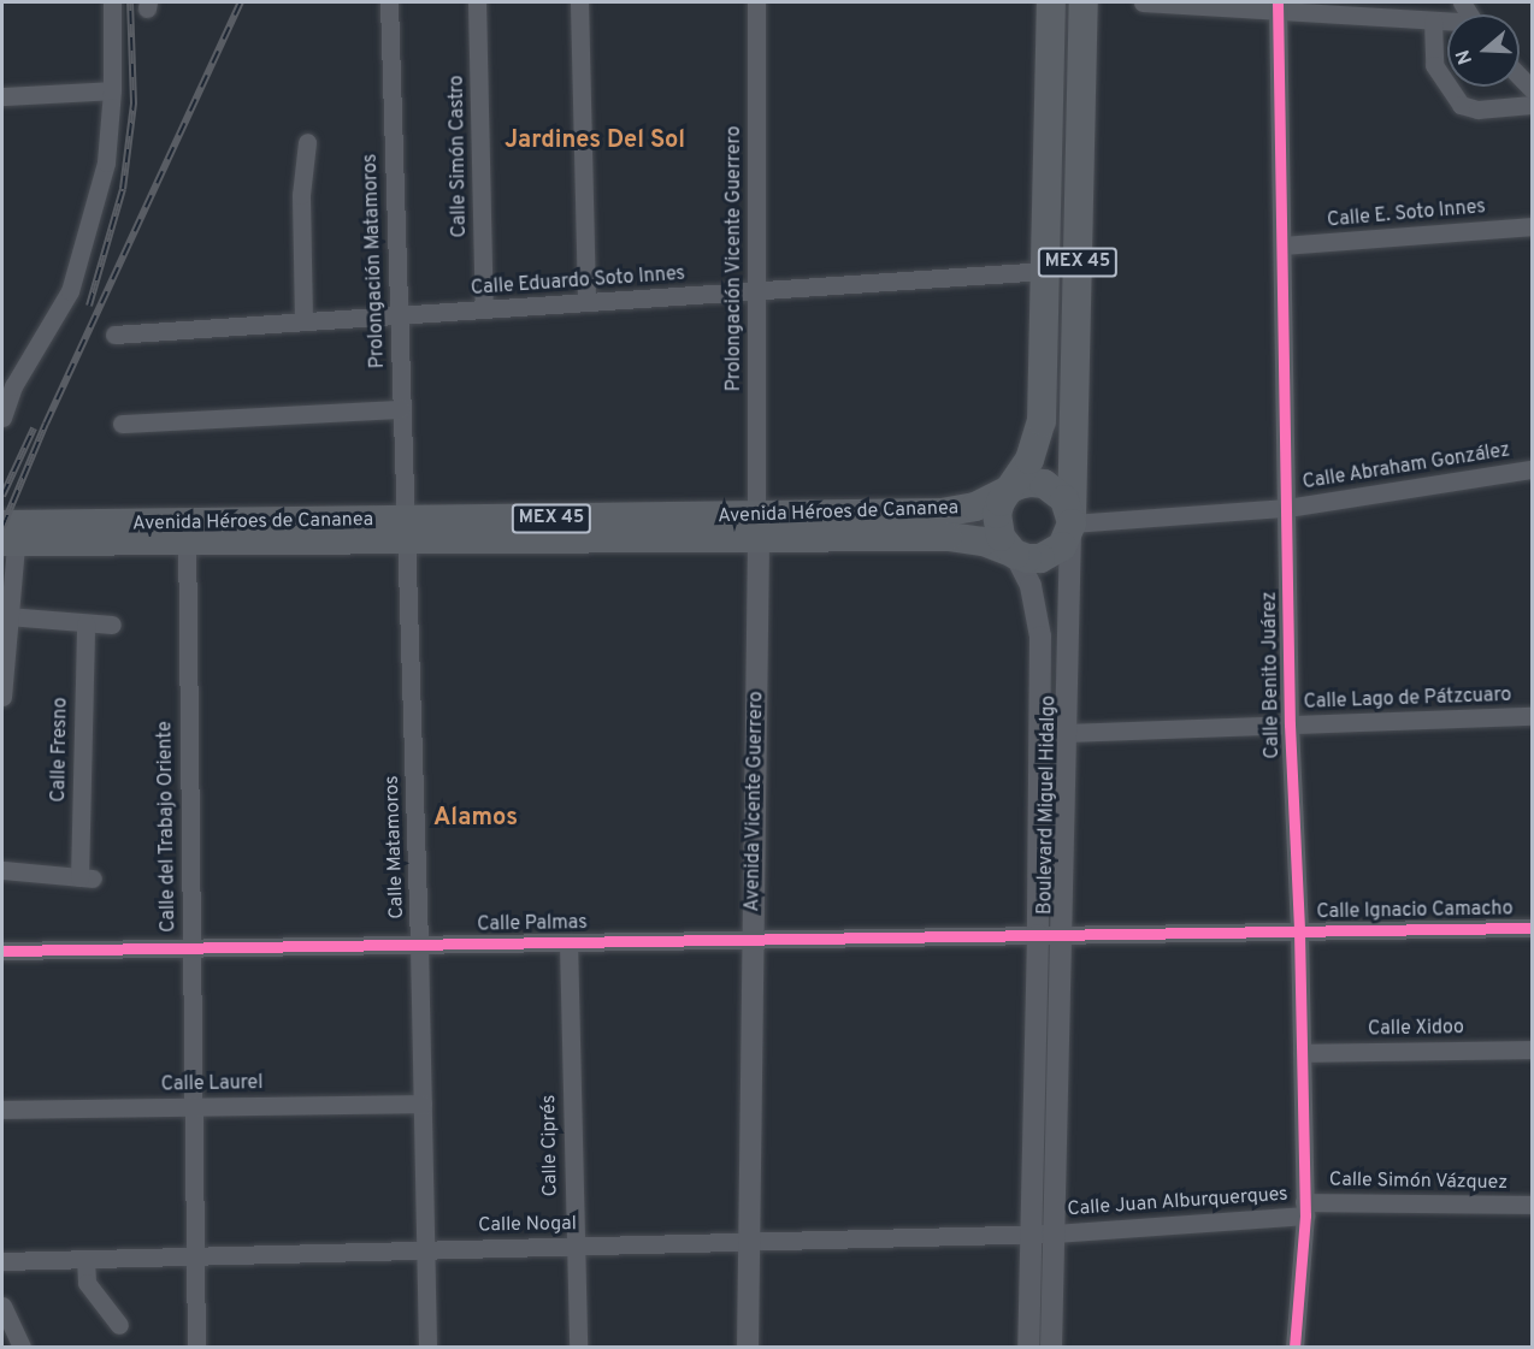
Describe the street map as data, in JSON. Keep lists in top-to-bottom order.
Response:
{
  "streets": {
    "main road": ["MEX 45", "Avenida Héroes de Cananea"],
    "street": [
      "Calle Simón Castro",
      "Calle E. Soto Innes",
      "Prolongación Vicente Guerrero",
      "Prolongación Matamoros",
      "Calle Eduardo Soto Innes",
      "Calle Abraham González",
      "Calle Benito Juárez",
      "Calle Lago de Pátzcuaro",
      "Calle Fresno",
      "Avenida Vicente Guerrero",
      "Boulevard Miguel Hidalgo",
      "Calle del Trabajo Oriente",
      "Calle Matamoros",
      "Calle Ignacio Camacho",
      "Calle Palmas",
      "Calle Xidoo",
      "Calle Laurel",
      "Calle Ciprés",
      "Calle Simón Vázquez",
      "Calle Juan Alburquerques",
      "Calle Nogal"
    ]
  },
  "crossings": [
    ["Calle Simón Castro", "Calle Eduardo Soto Innes"],
    ["Calle E. Soto Innes", "Calle Benito Juárez"],
    ["Prolongación Vicente Guerrero", "Calle Eduardo Soto Innes"],
    ["Prolongación Vicente Guerrero", "Avenida Héroes de Cananea"],
    ["Prolongación Vicente Guerrero", "Avenida Vicente Guerrero"],
    ["Prolongación Matamoros", "Calle Eduardo Soto Innes"],
    ["Prolongación Matamoros", "Avenida Héroes de Cananea"],
    ["Prolongación Matamoros", "Calle Matamoros"],
    ["MEX 45", "Calle Eduardo Soto Innes"],
    ["MEX 45", "Calle Abraham González"],
    ["MEX 45", "Avenida Héroes de Cananea"],
    ["MEX 45", "Boulevard Miguel Hidalgo"],
    ["Calle Abraham González", "Avenida Héroes de Cananea"],
    ["Calle Abraham González", "Calle Benito Juárez"],
    ["Calle Abraham González", "Boulevard Miguel Hidalgo"],
    ["Avenida Héroes de Cananea", "Avenida Vicente Guerrero"],
    ["Avenida Héroes de Cananea", "Boulevard Miguel Hidalgo"],
    ["Avenida Héroes de Cananea", "Calle del Trabajo Oriente"],
    ["Avenida Héroes de Cananea", "Calle Matamoros"],
    ["Calle Benito Juárez", "Calle Lago de Pátzcuaro"],
    ["Calle Benito Juárez", "Calle Ignacio Camacho"],
    ["Calle Benito Juárez", "Calle Xidoo"],
    ["Calle Benito Juárez", "Calle Simón Vázquez"],
    ["Calle Benito Juárez", "Calle Juan Alburquerques"],
    ["Calle Lago de Pátzcuaro", "Boulevard Miguel Hidalgo"],
    ["Avenida Vicente Guerrero", "Calle Palmas"],
    ["Avenida Vicente Guerrero", "Calle Nogal"],
    ["Boulevard Miguel Hidalgo", "Calle Ignacio Camacho"],
    ["Boulevard Miguel Hidalgo", "Calle Palmas"],
    ["Boulevard Miguel Hidalgo", "Calle Juan Alburquerques"],
    ["Boulevard Miguel Hidalgo", "Calle Nogal"],
    ["Calle del Trabajo Oriente", "Calle Palmas"],
    ["Calle del Trabajo Oriente", "Calle Laurel"],
    ["Calle del Trabajo Oriente", "Calle Nogal"],
    ["Calle Matamoros", "Calle Palmas"],
    ["Calle Matamoros", "Calle Laurel"],
    ["Calle Matamoros", "Calle Nogal"],
    ["Calle Ignacio Camacho", "Calle Palmas"],
    ["Calle Palmas", "Calle Ciprés"],
    ["Calle Ciprés", "Calle Nogal"],
    ["Calle Simón Vázquez", "Calle Juan Alburquerques"],
    ["Calle Juan Alburquerques", "Calle Nogal"]
  ],
  "districts": ["Jardines Del Sol", "Alamos"],
  "north": "left"
}
